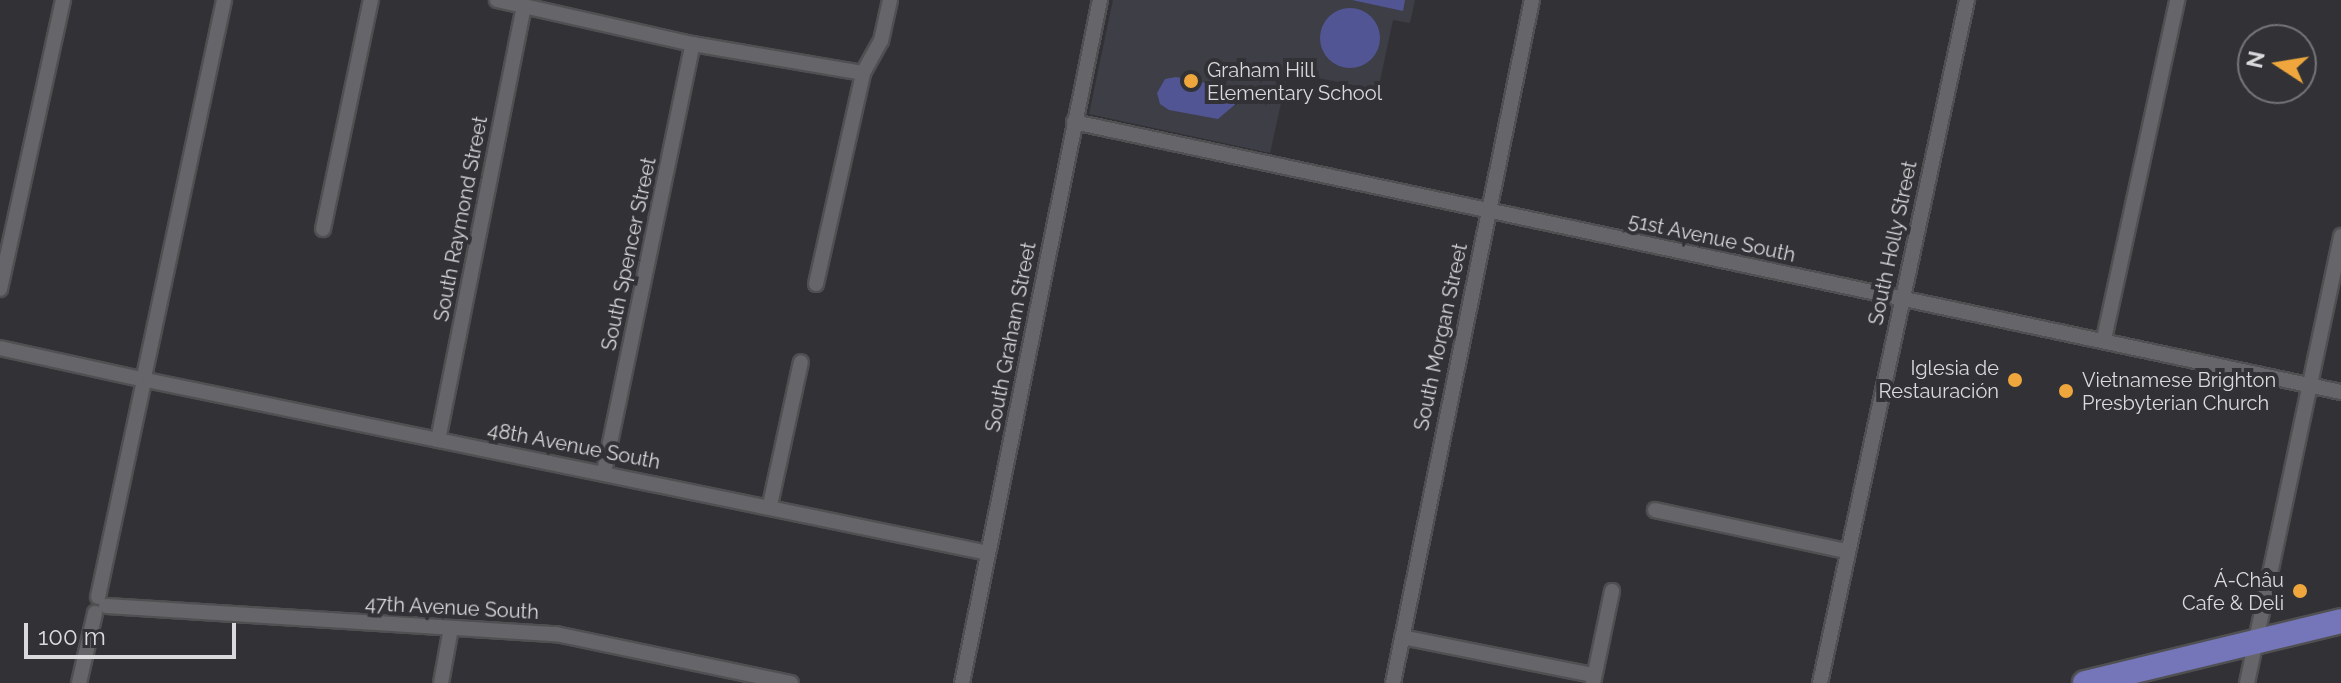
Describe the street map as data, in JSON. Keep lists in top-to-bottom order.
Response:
{
  "streets": {
    "street": [
      "South Raymond Street",
      "51st Avenue South",
      "South Holly Street",
      "South Spencer Street",
      "South Graham Street",
      "South Morgan Street",
      "48th Avenue South",
      "47th Avenue South"
    ]
  },
  "crossings": [
    ["South Raymond Street", "48th Avenue South"],
    ["51st Avenue South", "South Holly Street"],
    ["51st Avenue South", "South Graham Street"],
    ["51st Avenue South", "South Morgan Street"],
    ["South Spencer Street", "48th Avenue South"],
    ["South Graham Street", "48th Avenue South"]
  ],
  "places": [
    "Graham Hill Elementary School",
    "Iglesia de Restauración",
    "Vietnamese Brighton Presbyterian Church",
    "Á-Châu Cafe & Deli"
  ],
  "scale_bar": "100 m",
  "north": "left"
}
